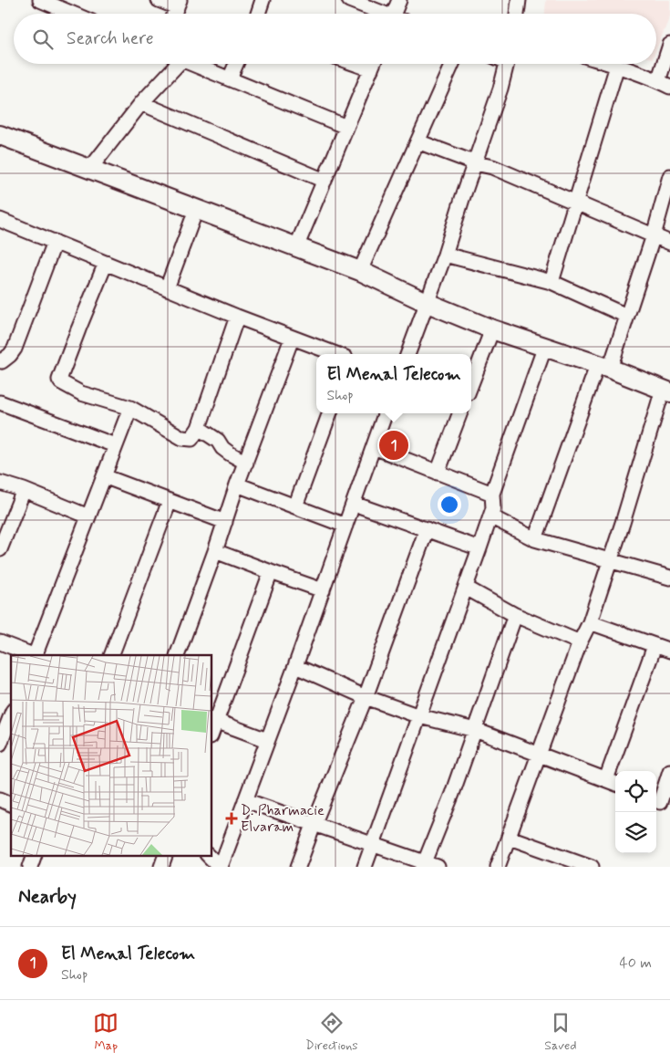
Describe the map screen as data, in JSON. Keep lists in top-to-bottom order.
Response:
{
  "places": {
    "health": ["D. Pharmacie Elvaram"]
  },
  "page": {
    "search": "Search here",
    "popup": ["El Menal Telecom", "Shop"],
    "pins": "1",
    "heading": "Nearby",
    "list": [
      {
        "mark": "1",
        "name": "El Menal Telecom",
        "note": "Shop",
        "value": "40 m"
      }
    ],
    "nav": ["Map", "Directions", "Saved"]
  }
}
